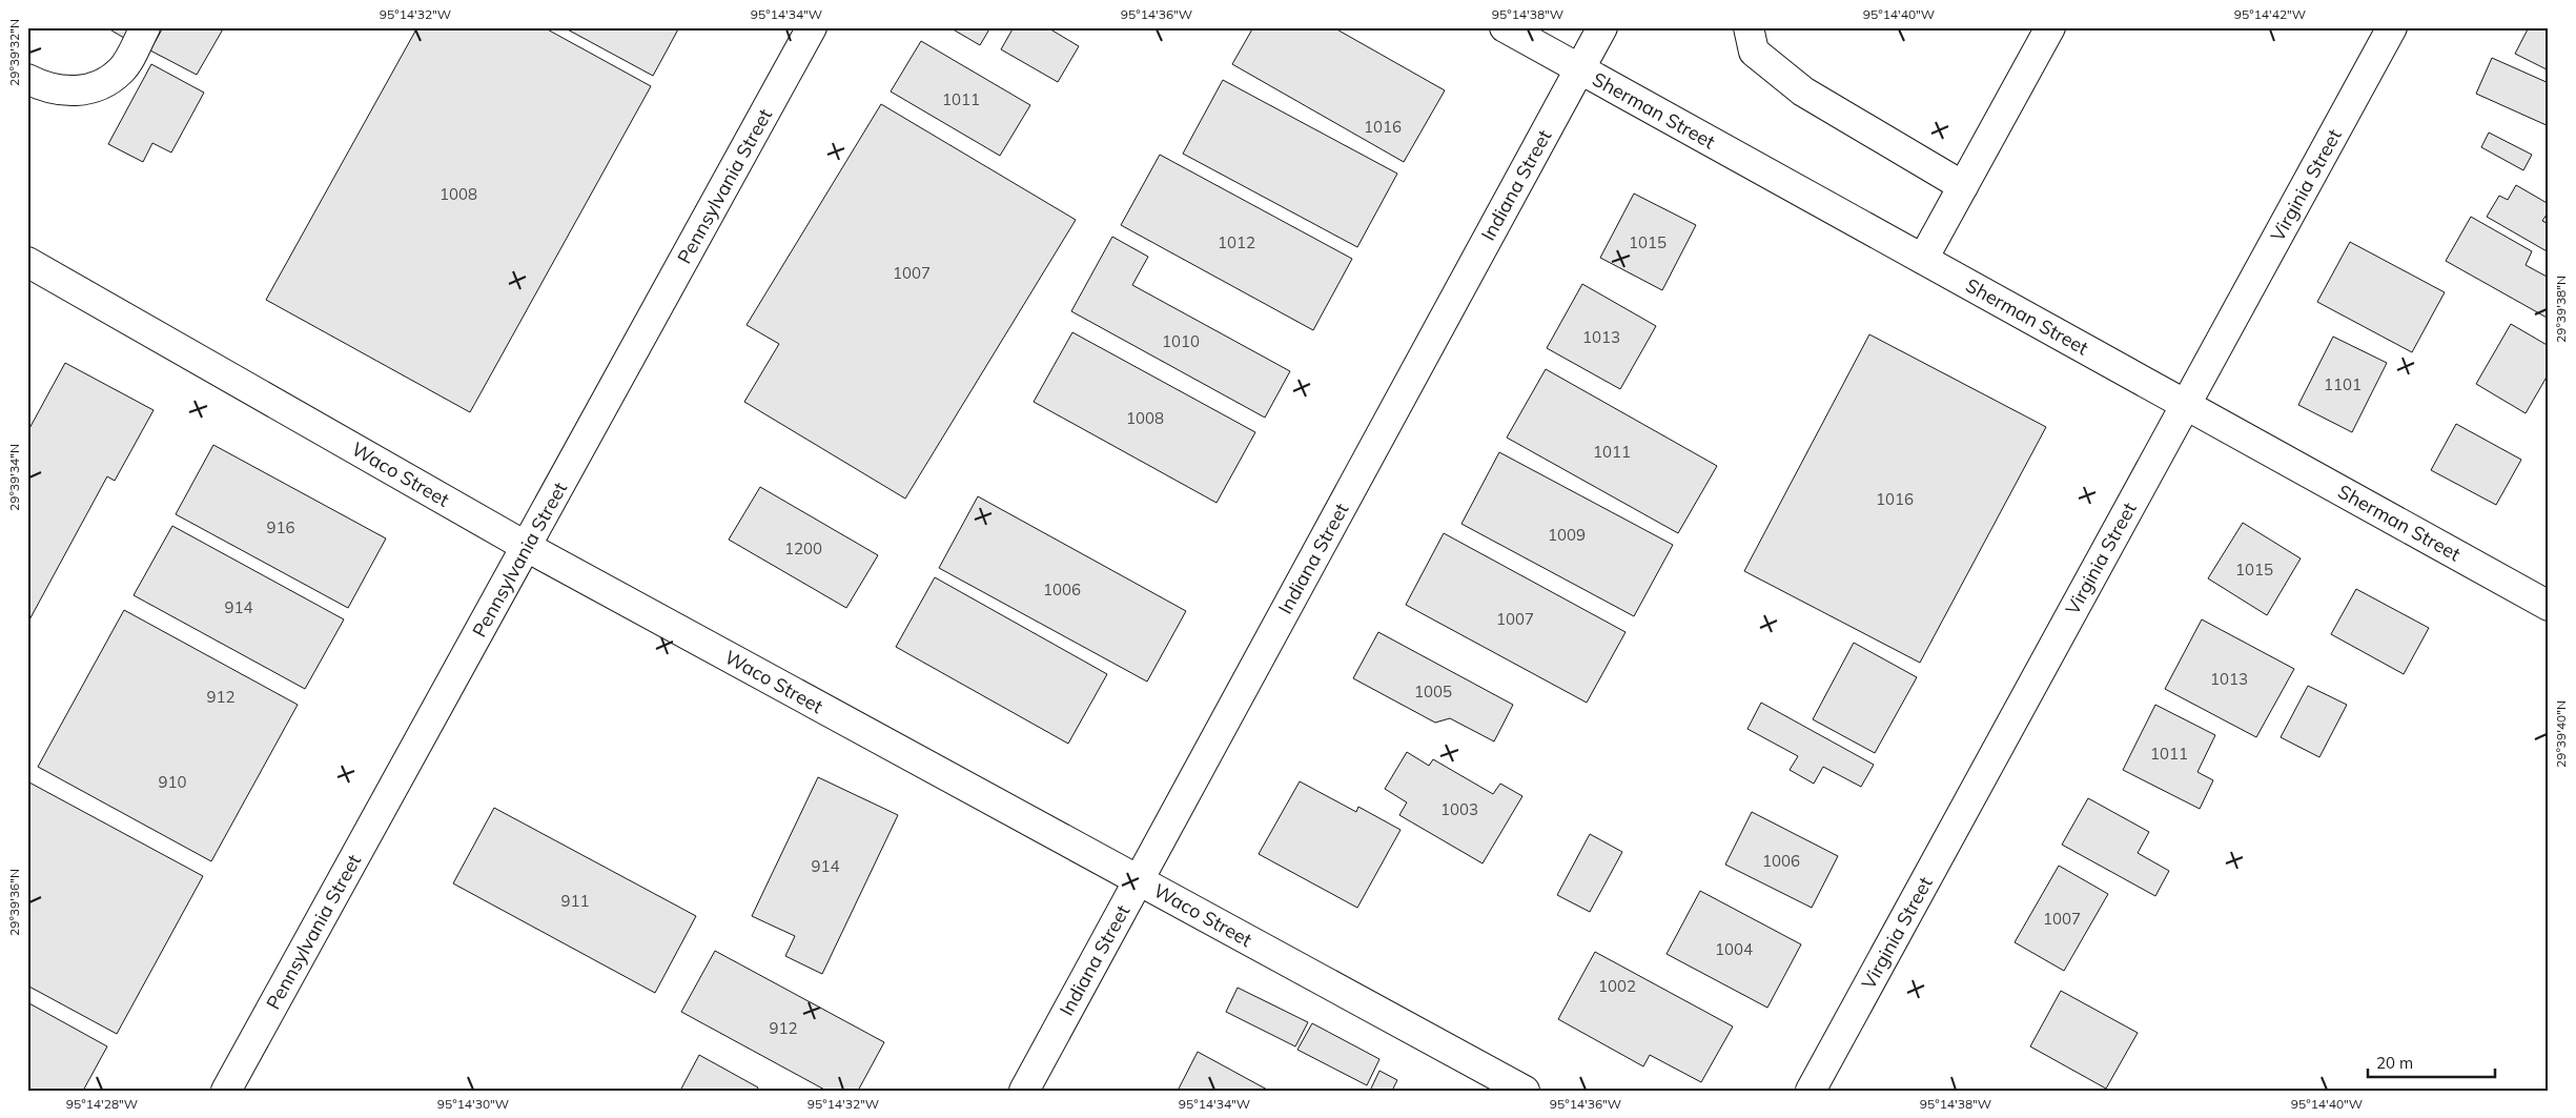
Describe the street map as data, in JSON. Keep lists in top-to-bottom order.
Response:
{
  "streets": {
    "street": [
      "Sherman Street",
      "Indiana Street",
      "Virginia Street",
      "Pennsylvania Street",
      "Waco Street"
    ]
  },
  "crossings": [
    ["Sherman Street", "Indiana Street"],
    ["Sherman Street", "Virginia Street"],
    ["Indiana Street", "Waco Street"],
    ["Pennsylvania Street", "Waco Street"]
  ],
  "house_numbers": [
    "1011",
    "1016",
    "1008",
    "1012",
    "1015",
    "1007",
    "1013",
    "1010",
    "1101",
    "1008",
    "1011",
    "1016",
    "916",
    "1009",
    "1200",
    "1015",
    "1006",
    "914",
    "1007",
    "1013",
    "1005",
    "912",
    "1011",
    "910",
    "1003",
    "1006",
    "914",
    "911",
    "1007",
    "1004",
    "1002",
    "912"
  ],
  "scale_bar": "20 m",
  "coordinates": [
    "95°14'32\"W",
    "95°14'34\"W",
    "95°14'36\"W",
    "95°14'38\"W",
    "95°14'40\"W",
    "95°14'42\"W",
    "29°39'32\"N",
    "29°39'38\"N",
    "29°39'34\"N",
    "29°39'40\"N",
    "29°39'36\"N",
    "95°14'28\"W",
    "95°14'30\"W"
  ]
}
